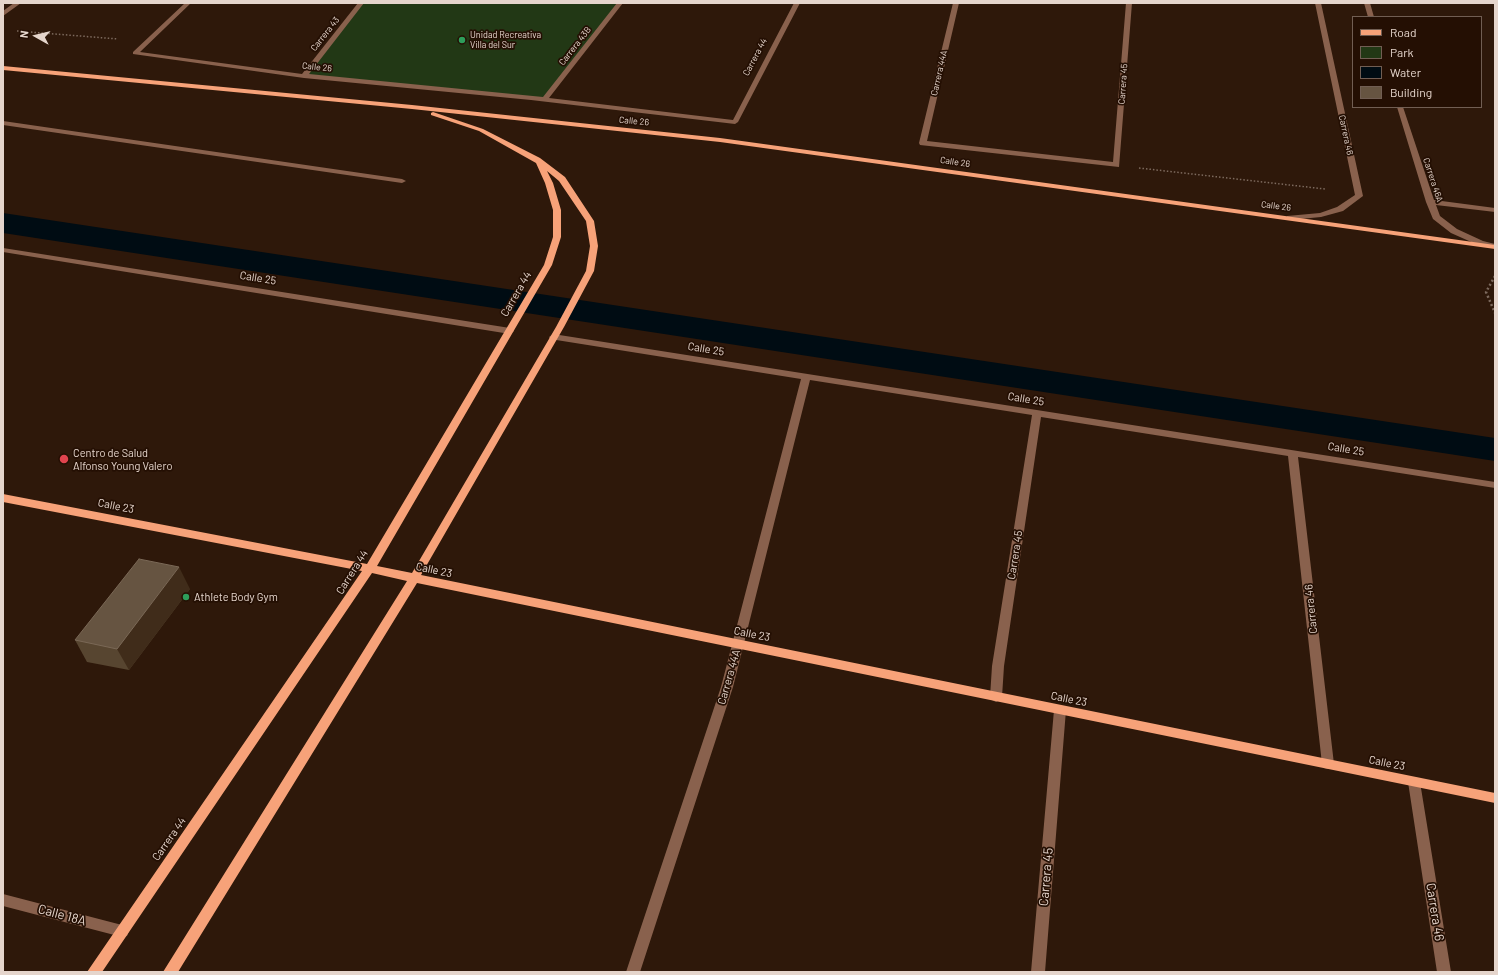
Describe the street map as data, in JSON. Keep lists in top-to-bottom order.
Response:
{
  "streets": {
    "main road": ["Carrera 44", "Calle 26", "Calle 23"],
    "street": [
      "Carrera 43",
      "Carrera 43B",
      "Carrera 44A",
      "Carrera 45",
      "Carrera 46",
      "Carrera 46A",
      "Calle 25",
      "Calle 18A"
    ]
  },
  "crossings": [
    ["Carrera 43", "Calle 26"],
    ["Carrera 43B", "Calle 26"],
    ["Carrera 44", "Calle 26"],
    ["Carrera 44", "Calle 25"],
    ["Carrera 44", "Calle 23"],
    ["Carrera 44", "Calle 18A"],
    ["Calle 26", "Carrera 44A"],
    ["Calle 26", "Carrera 45"],
    ["Calle 26", "Carrera 46"],
    ["Calle 26", "Carrera 46A"],
    ["Carrera 44A", "Calle 25"],
    ["Carrera 44A", "Calle 23"],
    ["Carrera 45", "Calle 25"],
    ["Carrera 45", "Calle 23"],
    ["Carrera 46", "Calle 25"],
    ["Carrera 46", "Calle 23"]
  ],
  "places": ["Unidad Recreativa Villa del Sur", "Centro de Salud Alfonso Young Valero", "Athlete Body Gym"],
  "legend": [
    "Road",
    "Park",
    "Water",
    "Building"
  ],
  "north": "left"
}
